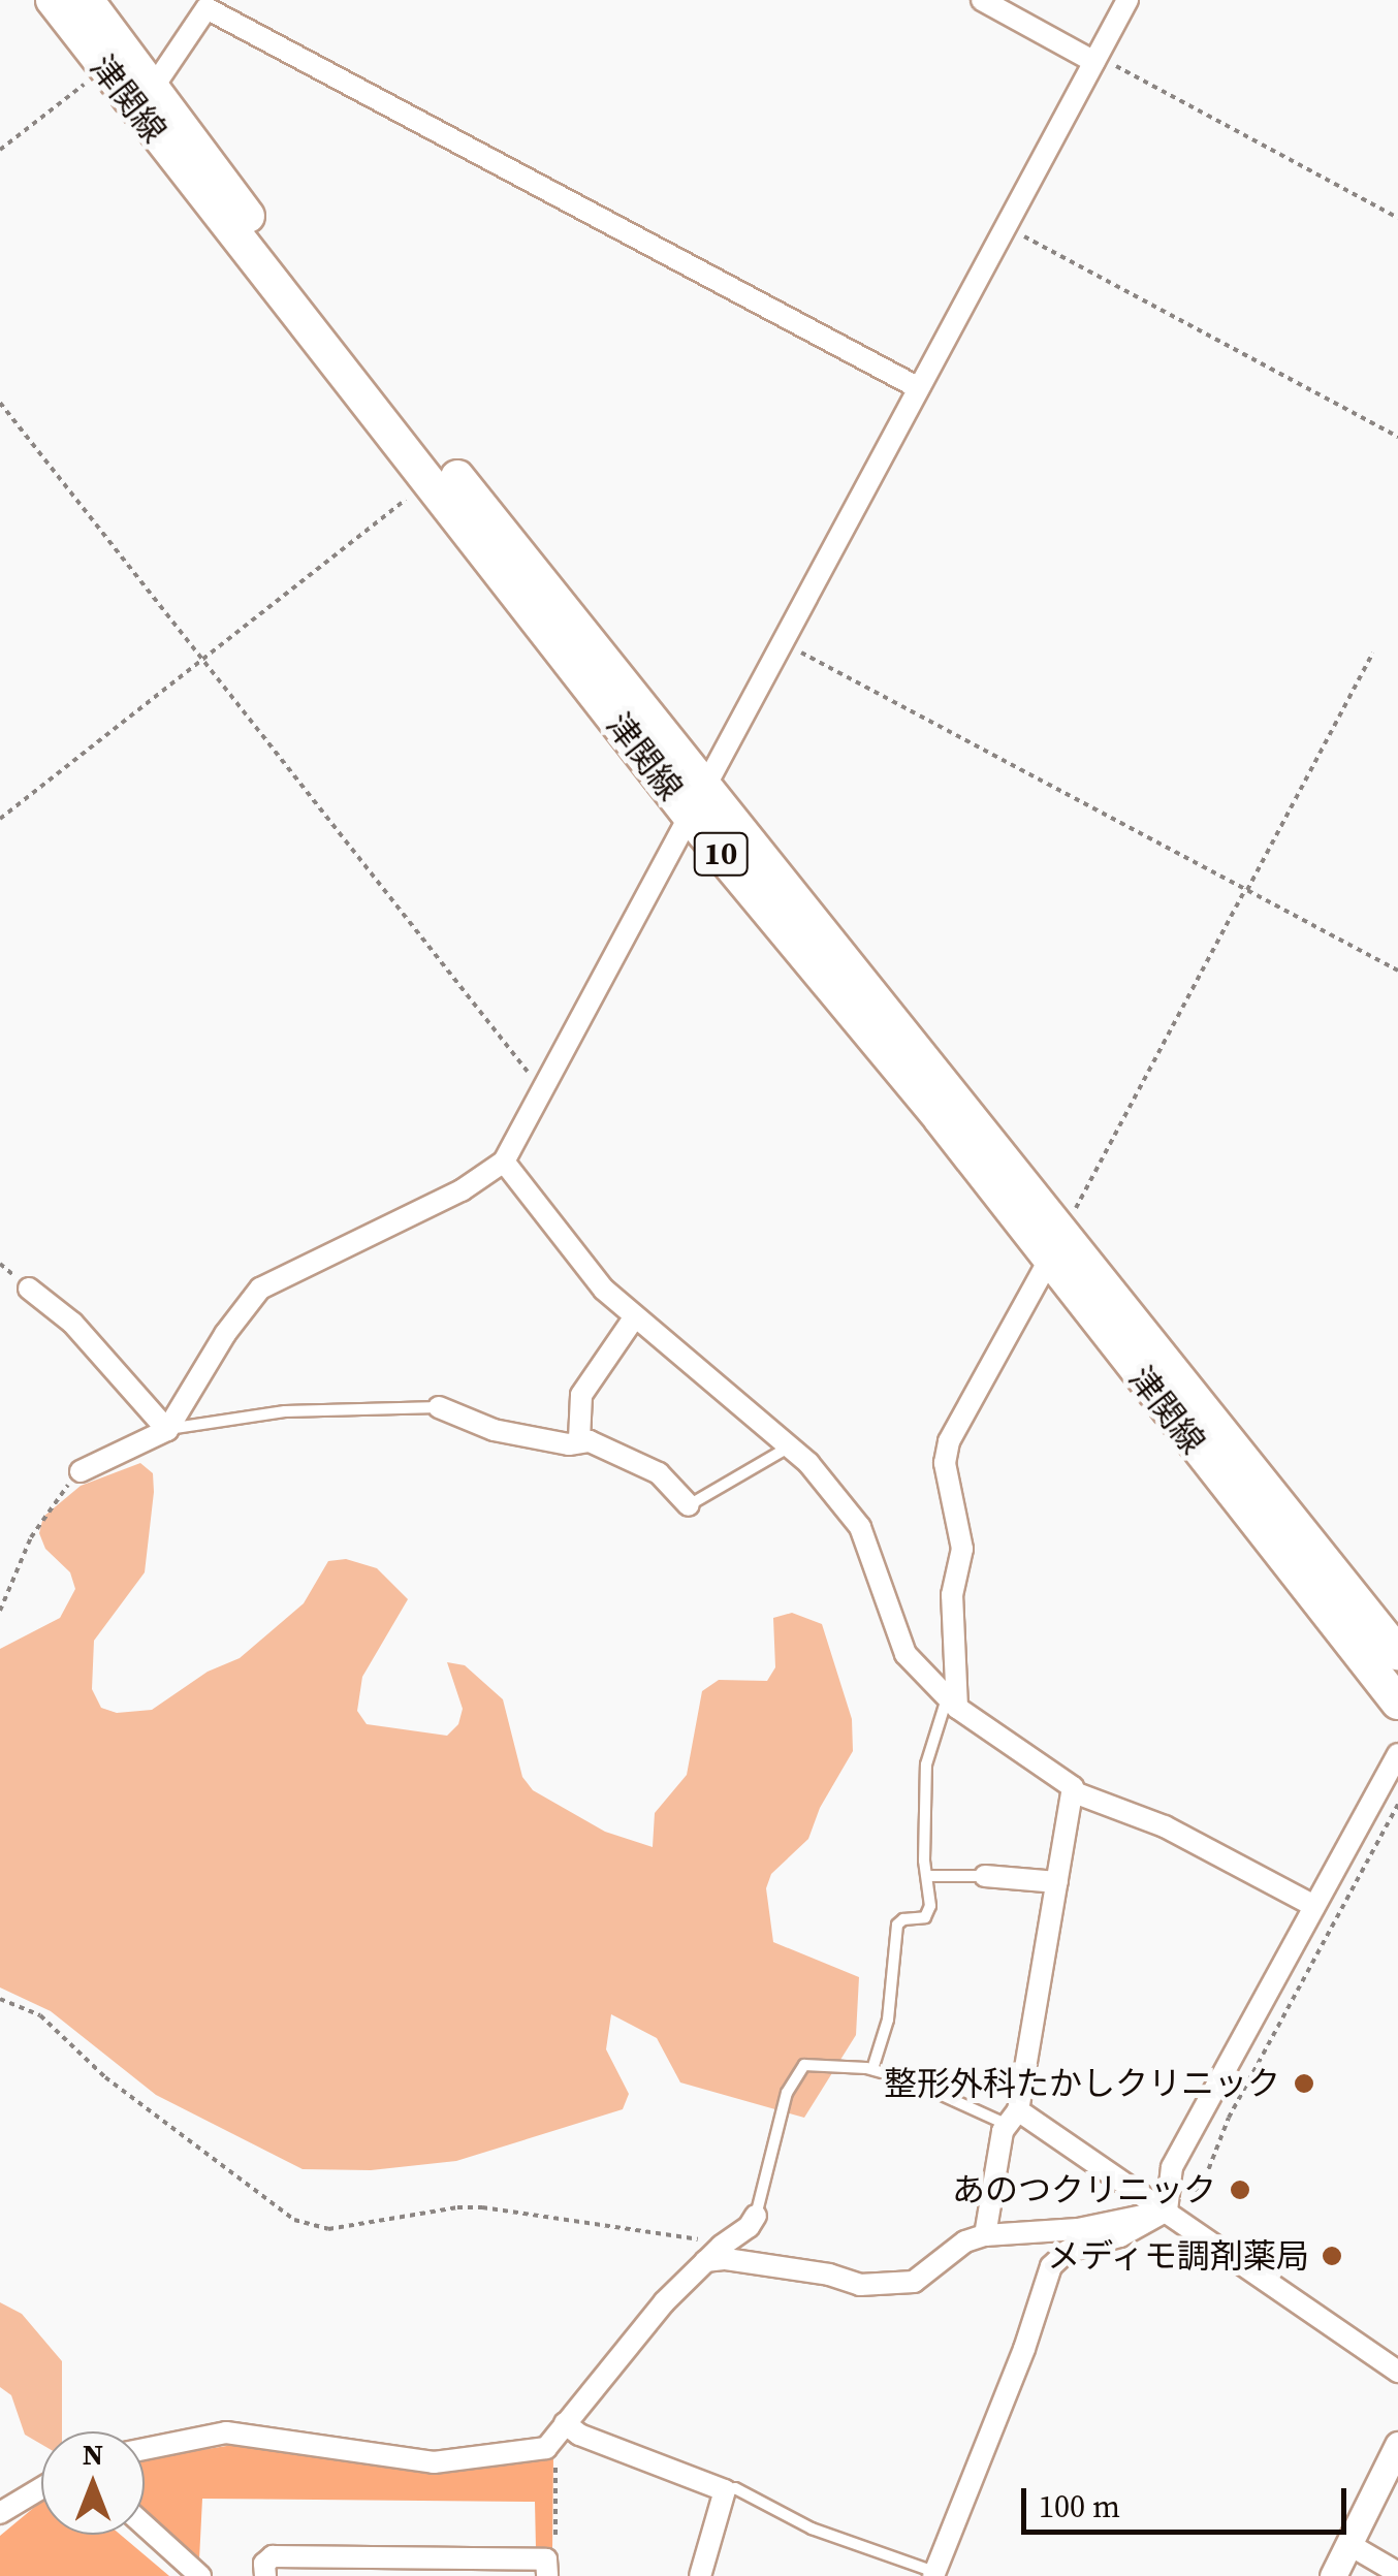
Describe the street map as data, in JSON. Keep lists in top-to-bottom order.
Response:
{
  "streets": {
    "main road": ["津関線", "10"]
  },
  "places": ["整形外科たかしクリニック", "あのつクリニック", "メディモ調剤薬局"],
  "scale_bar": "100 m",
  "north": "top"
}
